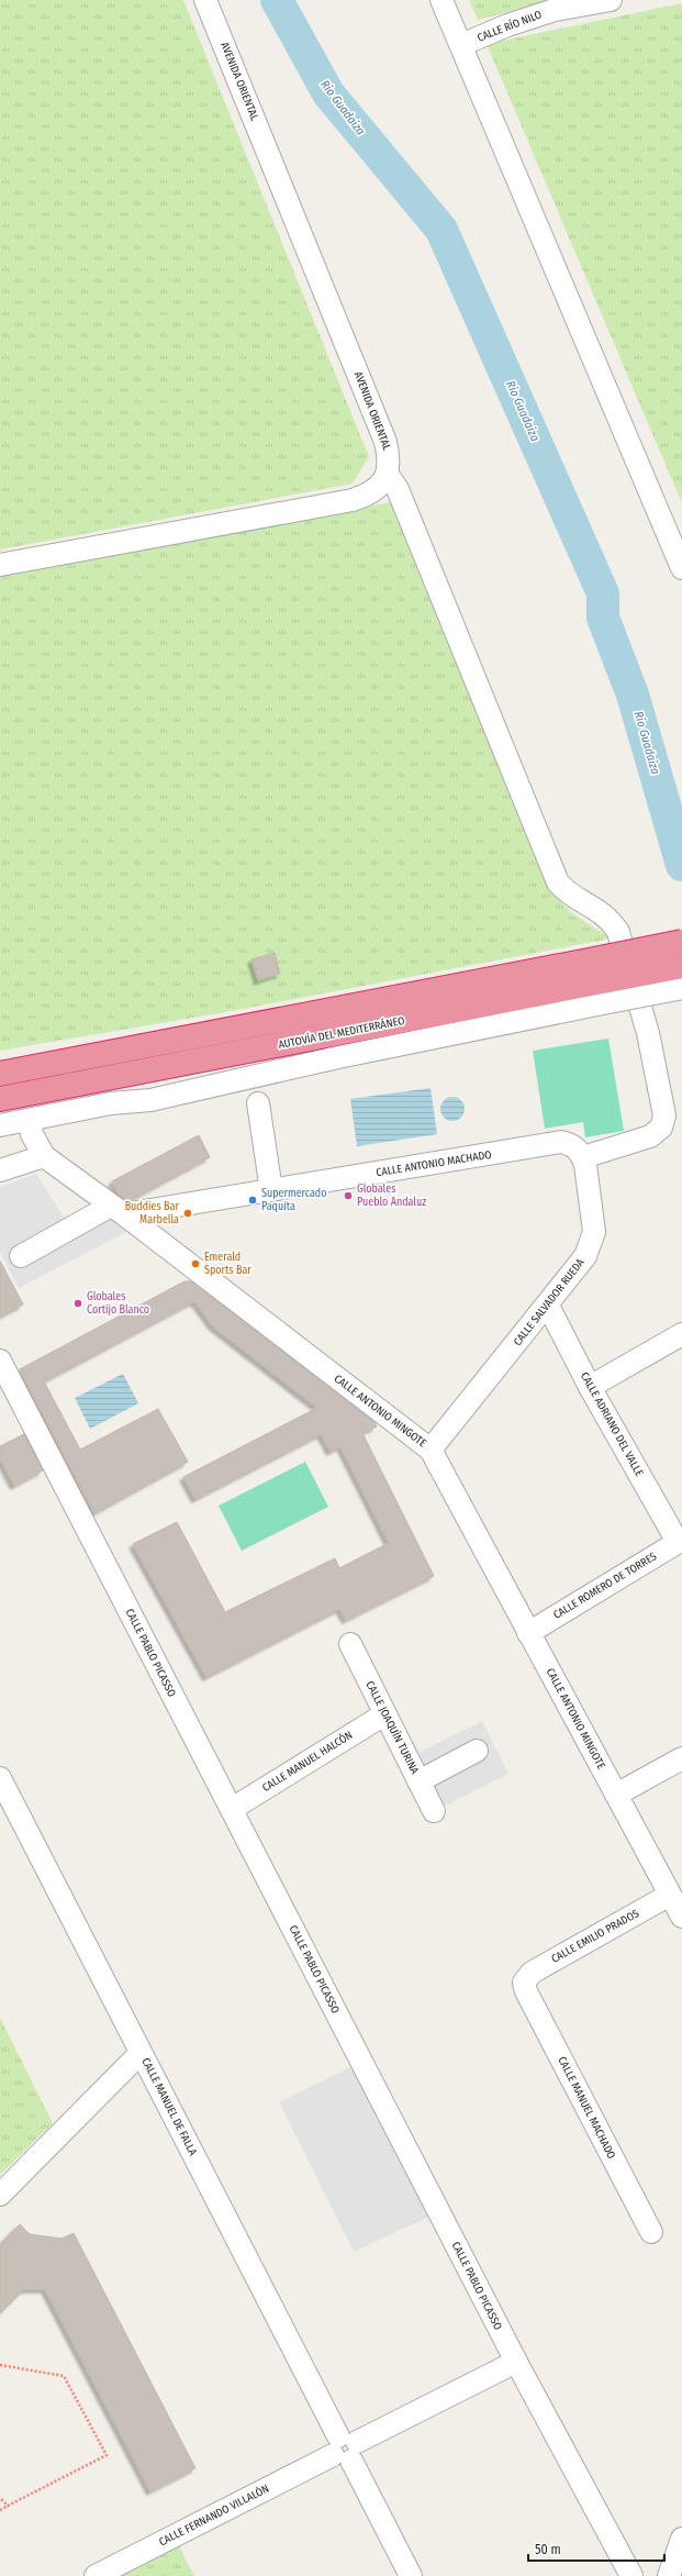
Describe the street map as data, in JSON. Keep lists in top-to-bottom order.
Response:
{
  "streets": {
    "highway": ["AUTOVÍA DEL MEDITERRÁNEO"],
    "street": [
      "CALLE RÍO NILO",
      "AVENIDA ORIENTAL",
      "CALLE ANTONIO MACHADO",
      "CALLE SALVADOR RUEDA",
      "CALLE ANTONIO MINGOTE",
      "CALLE ADRIANO DEL VALLE",
      "CALLE ROMERO DE TORRES",
      "CALLE PABLO PICASSO",
      "CALLE JOAQUÍN TURINA",
      "CALLE MANUEL HALCÓN",
      "CALLE EMILIO PRADOS",
      "CALLE MANUEL DE FALLA",
      "CALLE MANUEL MACHADO",
      "CALLE FERNANDO VILLALÓN"
    ]
  },
  "crossings": [
    ["CALLE ANTONIO MACHADO", "CALLE SALVADOR RUEDA"],
    ["CALLE ANTONIO MACHADO", "CALLE ANTONIO MINGOTE"],
    ["CALLE SALVADOR RUEDA", "CALLE ANTONIO MINGOTE"],
    ["CALLE SALVADOR RUEDA", "CALLE ADRIANO DEL VALLE"],
    ["CALLE ANTONIO MINGOTE", "CALLE ROMERO DE TORRES"],
    ["CALLE ANTONIO MINGOTE", "CALLE EMILIO PRADOS"],
    ["CALLE ADRIANO DEL VALLE", "CALLE ROMERO DE TORRES"],
    ["CALLE PABLO PICASSO", "CALLE MANUEL HALCÓN"],
    ["CALLE PABLO PICASSO", "CALLE FERNANDO VILLALÓN"],
    ["CALLE JOAQUÍN TURINA", "CALLE MANUEL HALCÓN"],
    ["CALLE EMILIO PRADOS", "CALLE MANUEL MACHADO"],
    ["CALLE MANUEL DE FALLA", "CALLE FERNANDO VILLALÓN"]
  ],
  "water": ["Rio Guadaiza"],
  "places": [
    "Globales Pueblo Andaluz",
    "Supermercado Paquita",
    "Buddies Bar Marbella",
    "Emerald Sports Bar",
    "Globales Cortijo Blanco"
  ],
  "scale_bar": "50 m"
}
